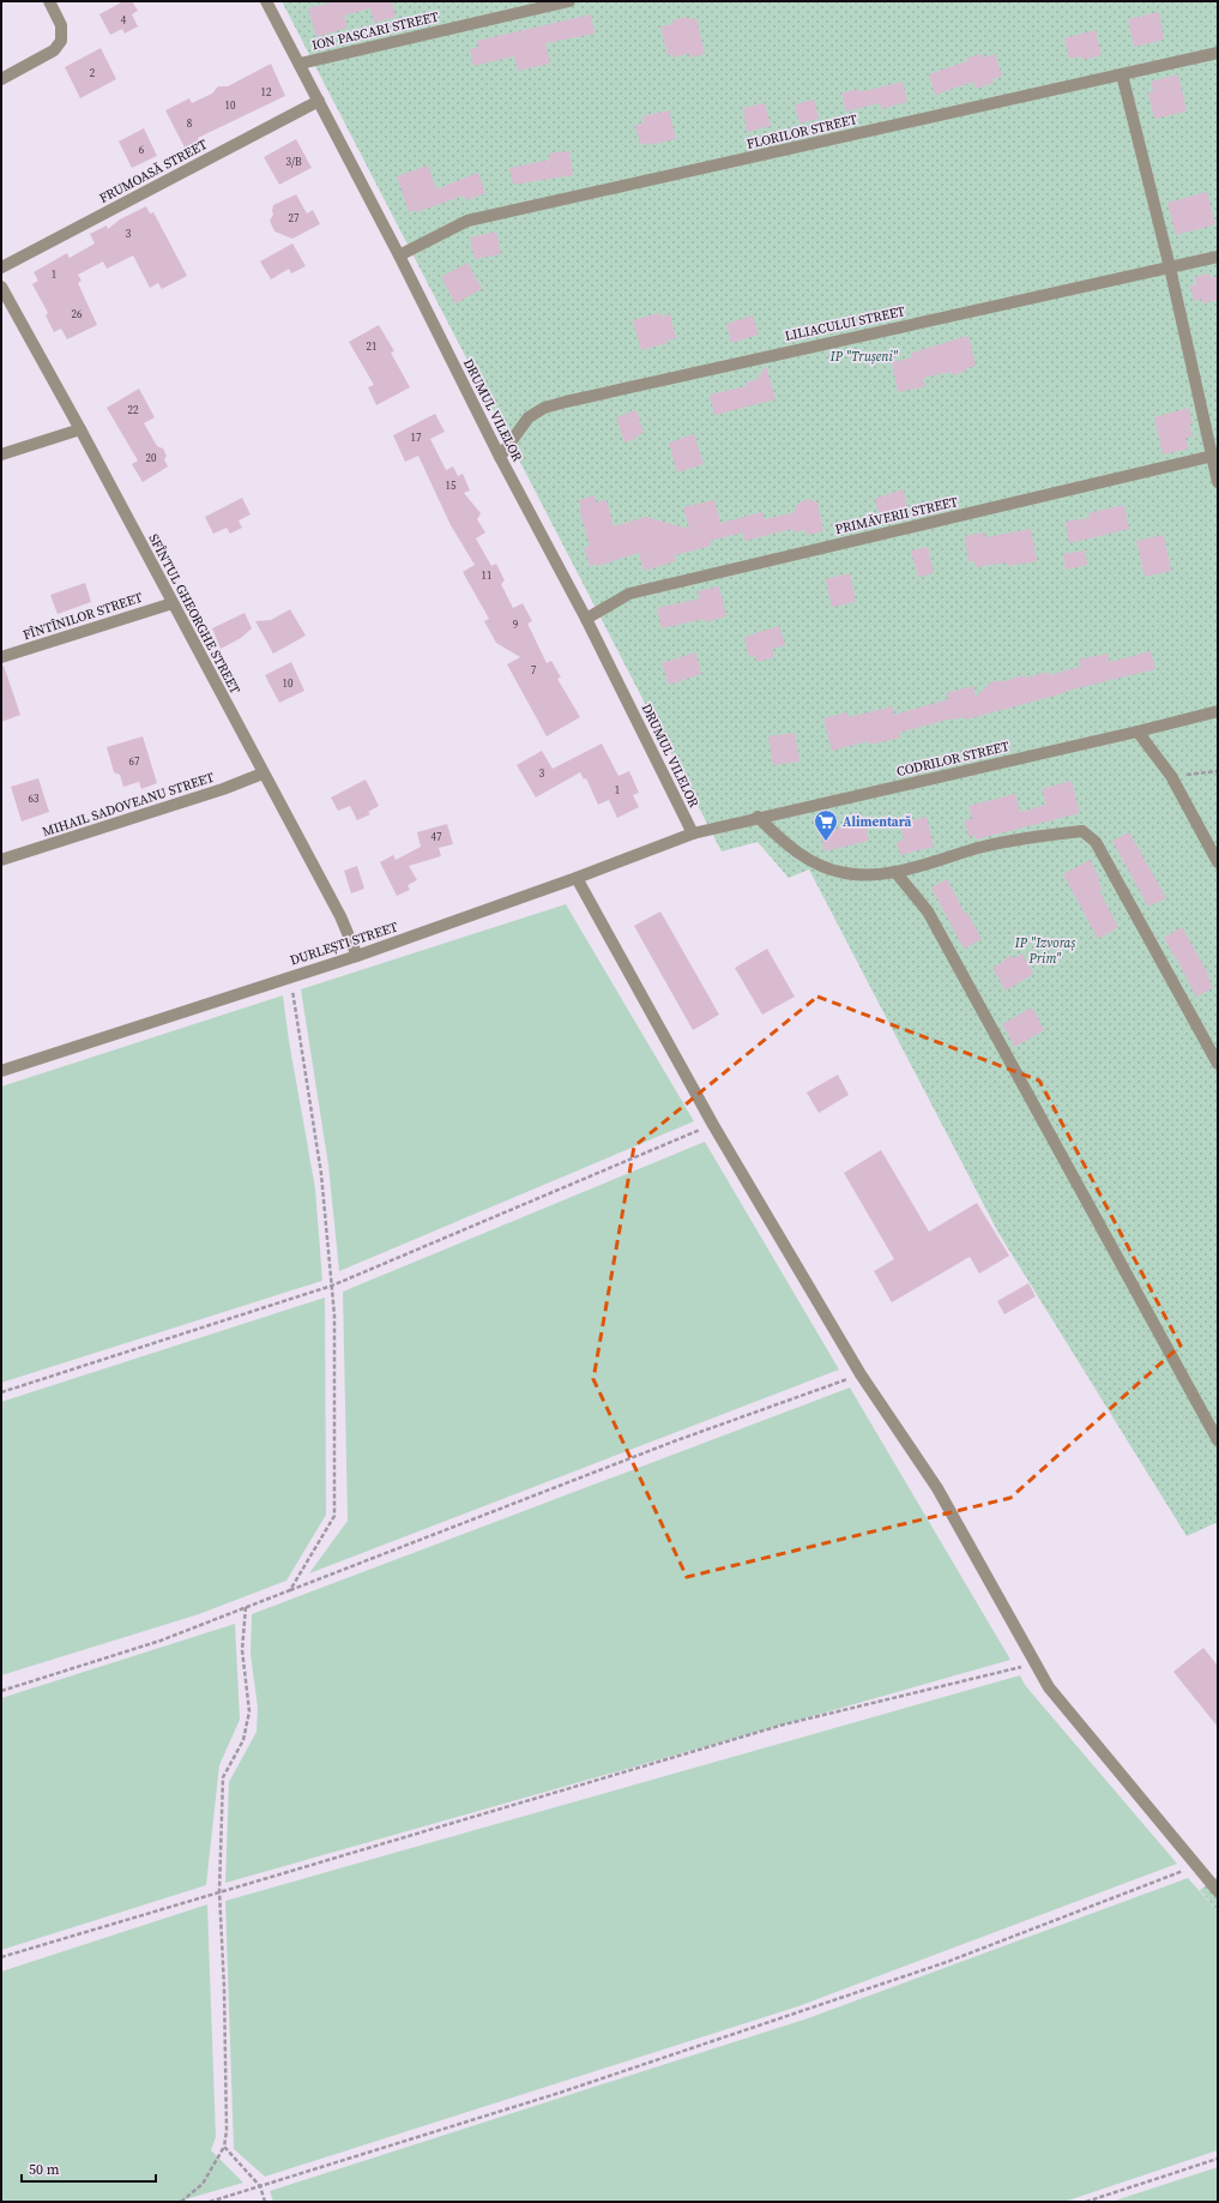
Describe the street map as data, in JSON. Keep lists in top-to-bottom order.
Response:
{
  "streets": {
    "street": [
      "ION PASCARI STREET",
      "FLORILOR STREET",
      "FRUMOASĂ STREET",
      "LILIACULUI STREET",
      "DRUMUL VILELOR",
      "PRIMĂVERII STREET",
      "SFÎNTUL GHEORGHE STREET",
      "FÎNTÎNILOR STREET",
      "CODRILOR STREET",
      "MIHAIL SADOVEANU STREET",
      "DURLEȘTI STREET"
    ]
  },
  "crossings": [
    ["ION PASCARI STREET", "DRUMUL VILELOR"],
    ["FLORILOR STREET", "DRUMUL VILELOR"],
    ["FRUMOASĂ STREET", "DRUMUL VILELOR"],
    ["LILIACULUI STREET", "DRUMUL VILELOR"],
    ["DRUMUL VILELOR", "PRIMĂVERII STREET"],
    ["DRUMUL VILELOR", "CODRILOR STREET"],
    ["DRUMUL VILELOR", "DURLEȘTI STREET"],
    ["SFÎNTUL GHEORGHE STREET", "FÎNTÎNILOR STREET"],
    ["SFÎNTUL GHEORGHE STREET", "MIHAIL SADOVEANU STREET"],
    ["SFÎNTUL GHEORGHE STREET", "DURLEȘTI STREET"],
    ["CODRILOR STREET", "DURLEȘTI STREET"]
  ],
  "parks": ["IP \"Trușeni\"", "IP \"Izvoraș Prim\""],
  "places": {
    "supermarket": ["Alimentară"]
  },
  "house_numbers": [
    "4",
    "2",
    "12",
    "10",
    "8",
    "6",
    "3/B",
    "27",
    "3",
    "1",
    "26",
    "21",
    "22",
    "17",
    "20",
    "15",
    "11",
    "9",
    "7",
    "10",
    "67",
    "3",
    "1",
    "63",
    "47"
  ],
  "scale_bar": "50 m"
}
